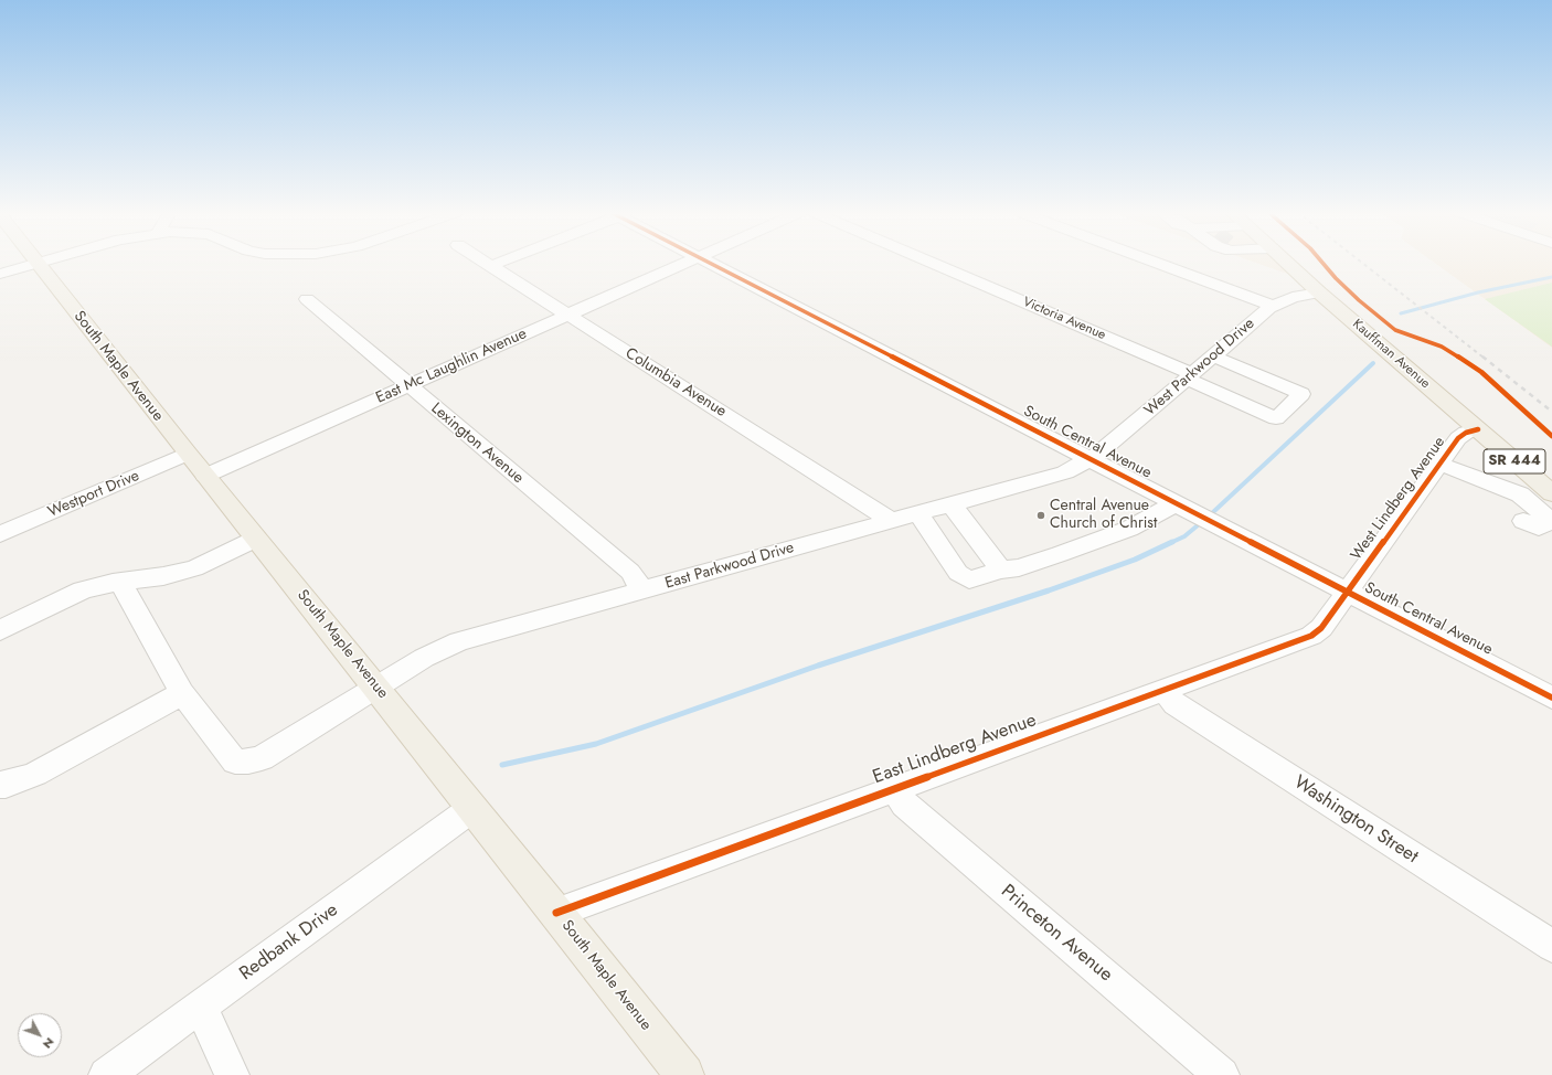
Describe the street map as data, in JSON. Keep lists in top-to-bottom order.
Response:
{
  "streets": {
    "main road": ["Kauffman Avenue", "South Maple Avenue", "SR 444"],
    "street": [
      "Victoria Avenue",
      "East Mc Laughlin Avenue",
      "West Parkwood Drive",
      "Columbia Avenue",
      "South Central Avenue",
      "Lexington Avenue",
      "Westport Drive",
      "West Lindberg Avenue",
      "East Parkwood Drive",
      "East Lindberg Avenue",
      "Washington Street",
      "Princeton Avenue",
      "Redbank Drive"
    ]
  },
  "crossings": [
    ["Victoria Avenue", "West Parkwood Drive"],
    ["Kauffman Avenue", "West Parkwood Drive"],
    ["Kauffman Avenue", "West Lindberg Avenue"],
    ["South Maple Avenue", "East Mc Laughlin Avenue"],
    ["South Maple Avenue", "Westport Drive"],
    ["South Maple Avenue", "East Parkwood Drive"],
    ["South Maple Avenue", "East Lindberg Avenue"],
    ["South Maple Avenue", "Redbank Drive"],
    ["East Mc Laughlin Avenue", "Columbia Avenue"],
    ["East Mc Laughlin Avenue", "Lexington Avenue"],
    ["West Parkwood Drive", "South Central Avenue"],
    ["West Parkwood Drive", "East Parkwood Drive"],
    ["Columbia Avenue", "East Parkwood Drive"],
    ["South Central Avenue", "West Lindberg Avenue"],
    ["South Central Avenue", "East Parkwood Drive"],
    ["South Central Avenue", "East Lindberg Avenue"],
    ["Lexington Avenue", "East Parkwood Drive"],
    ["West Lindberg Avenue", "East Lindberg Avenue"],
    ["East Lindberg Avenue", "Washington Street"],
    ["East Lindberg Avenue", "Princeton Avenue"]
  ],
  "places": ["Central Avenue Church of Christ"],
  "north": "bottom right"
}
